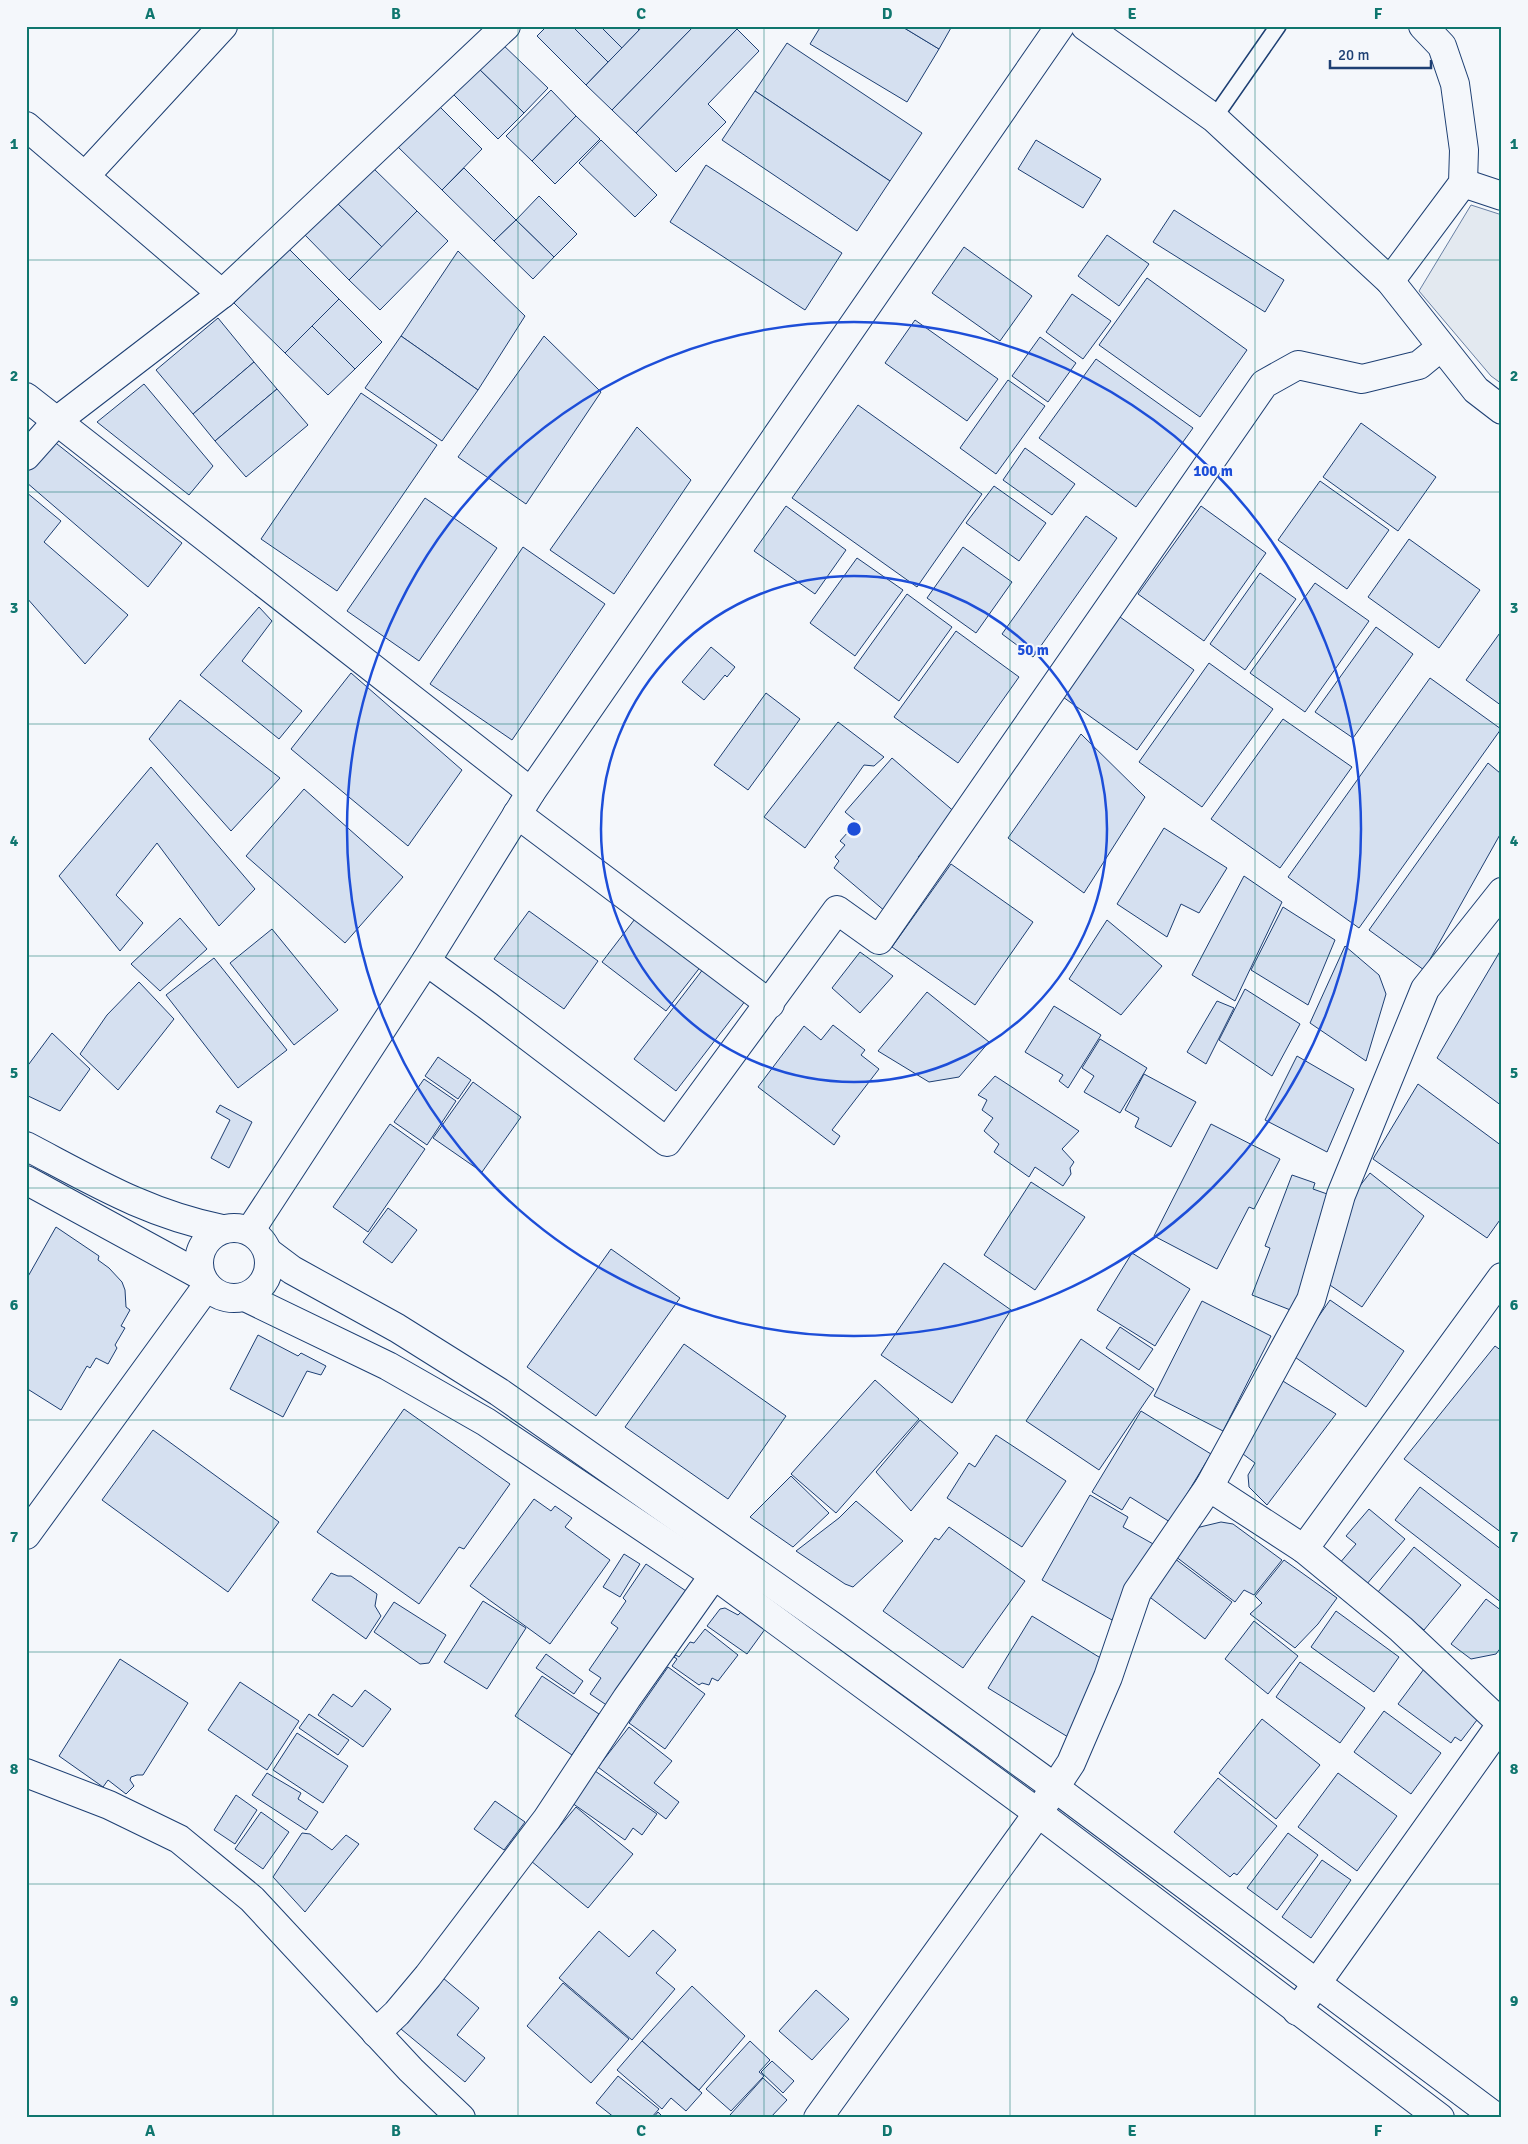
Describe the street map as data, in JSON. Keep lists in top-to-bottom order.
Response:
{
  "scale_bar": "20 m",
  "grid": {
    "columns": [
      "A",
      "B",
      "C",
      "D",
      "E",
      "F"
    ],
    "rows": [
      "1",
      "2",
      "3",
      "4",
      "5",
      "6",
      "7",
      "8",
      "9"
    ]
  },
  "rings": ["100 m", "50 m"]
}
